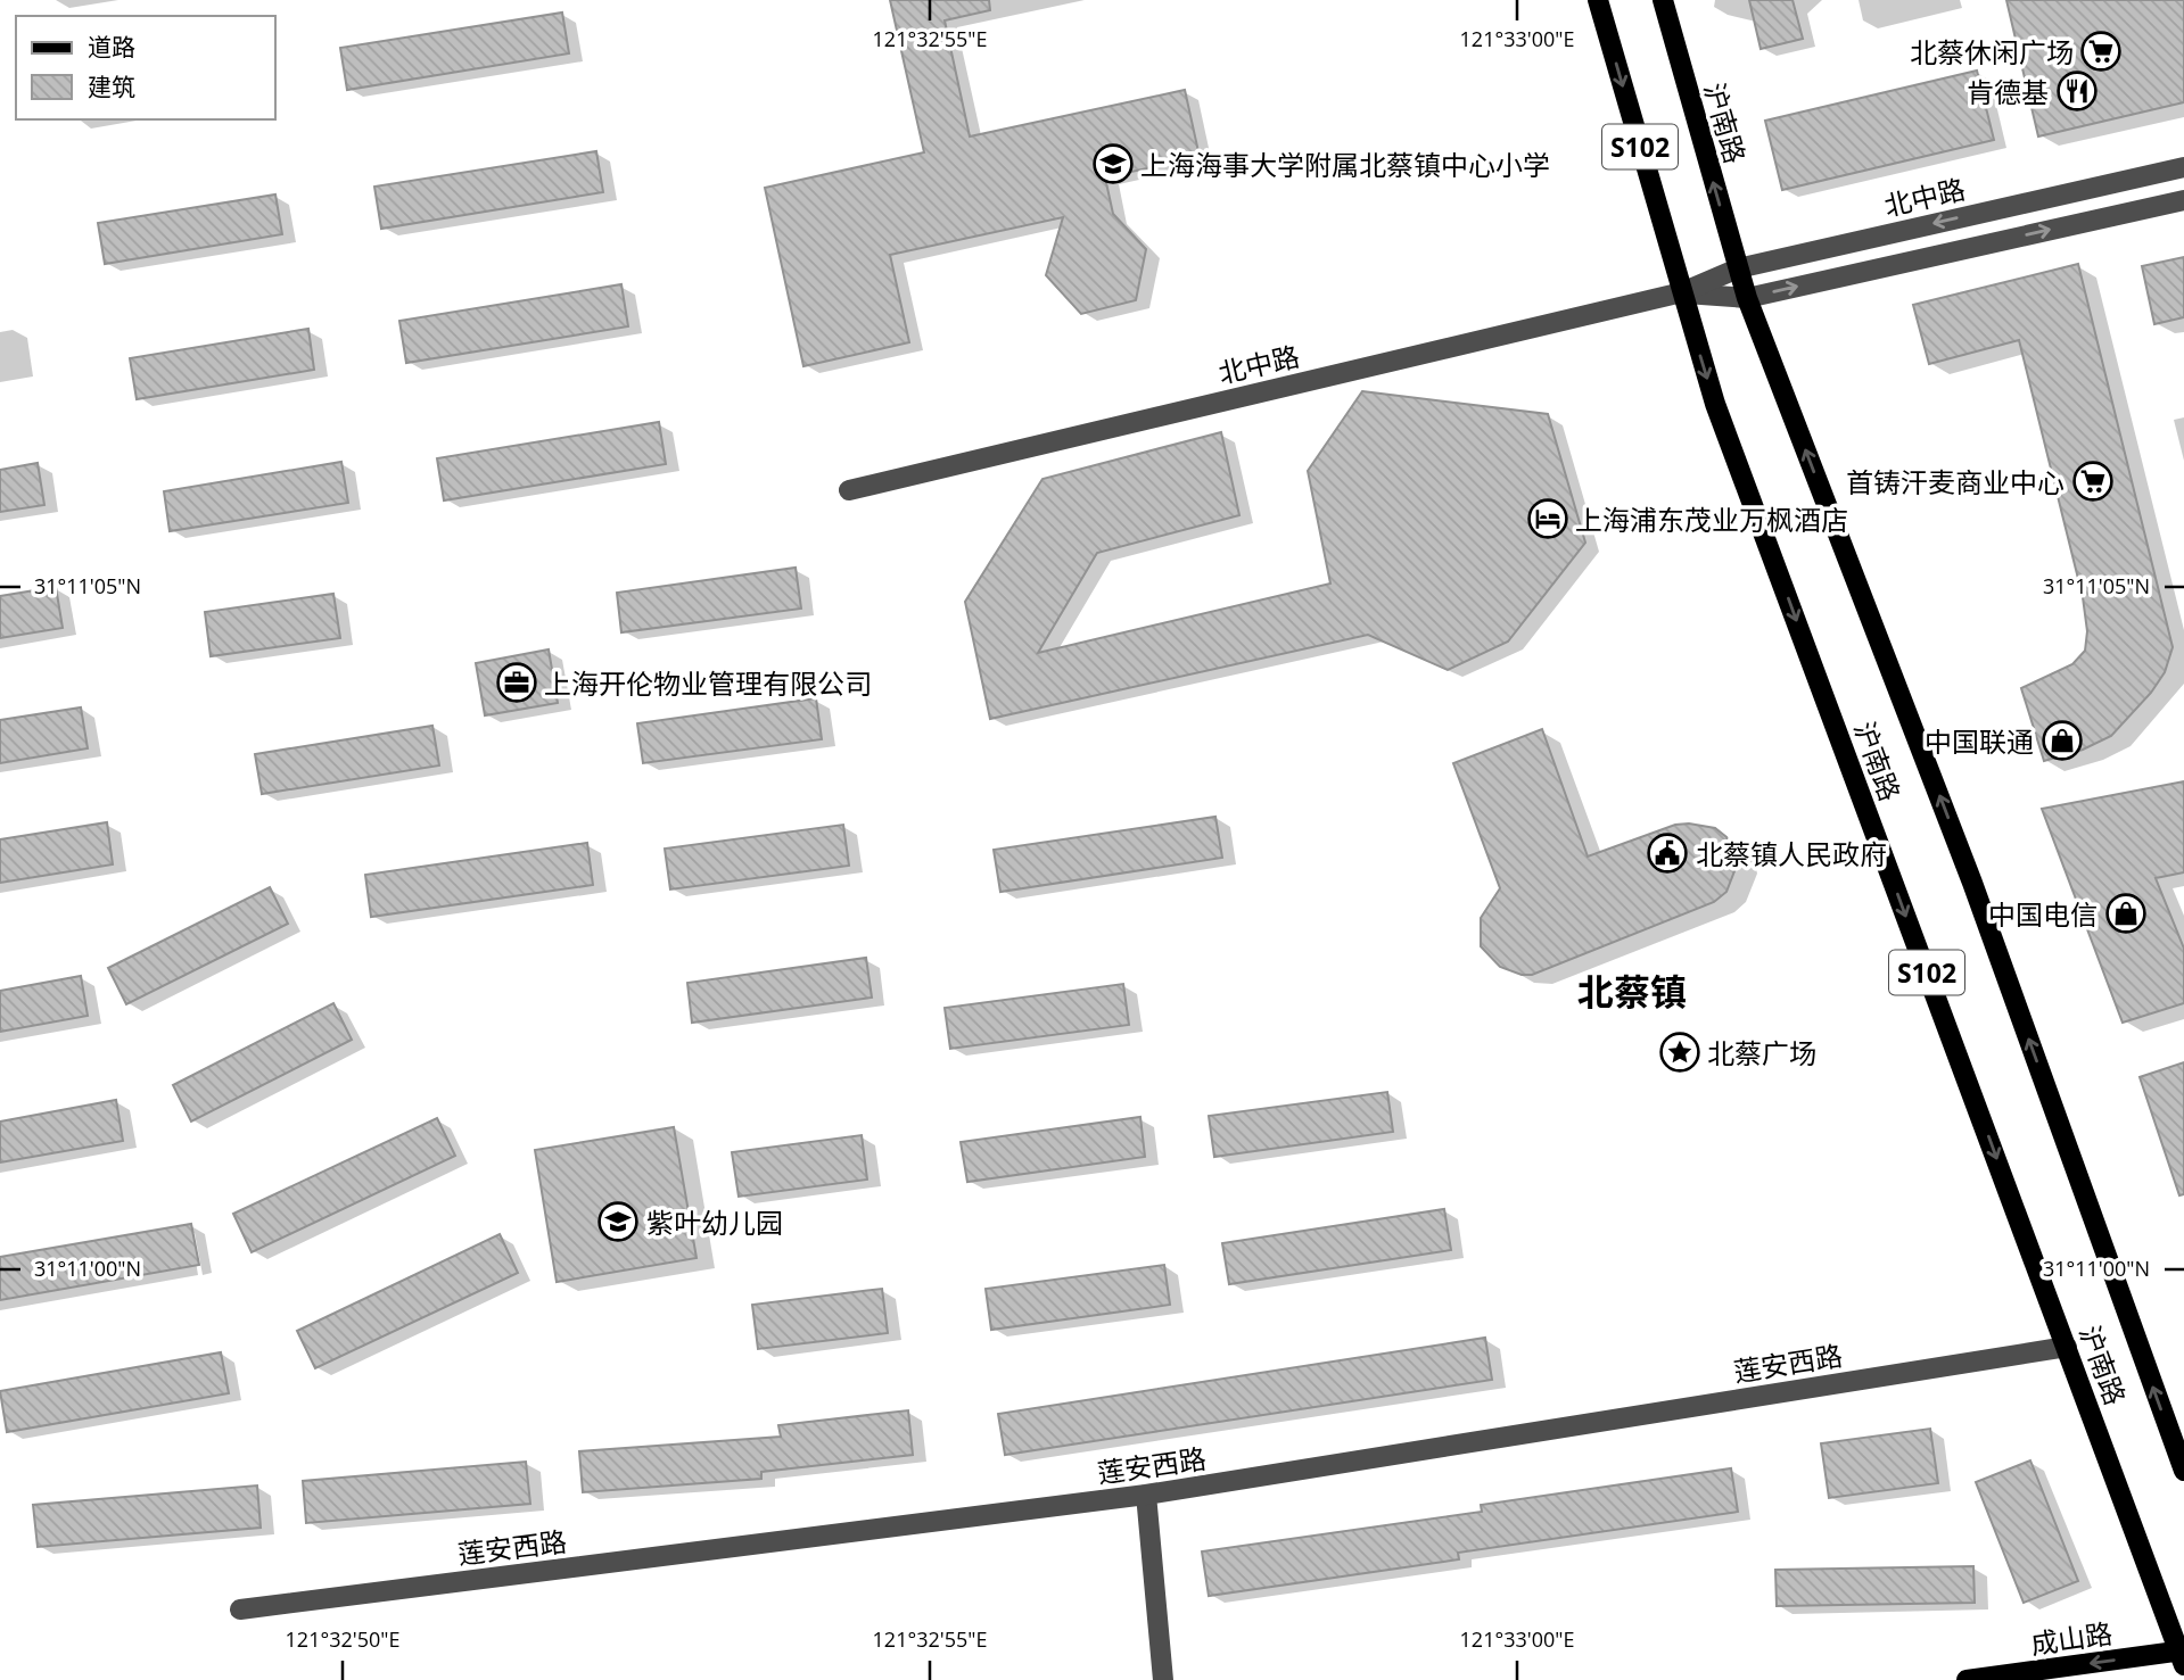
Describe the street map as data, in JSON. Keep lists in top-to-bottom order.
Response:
{
  "streets": {
    "main road": ["沪南路", "S102", "成山路"],
    "street": ["北中路", "莲安西路"]
  },
  "crossings": [
    ["沪南路", "北中路"],
    ["沪南路", "莲安西路"],
    ["沪南路", "成山路"]
  ],
  "one_way": ["成山路"],
  "districts": ["北蔡镇"],
  "places": {
    "supermarket": ["北蔡休闲广场", "首铸汗麦商业中心"],
    "restaurant": ["肯德基"],
    "school or university": ["上海海事大学附属北蔡镇中心小学", "紫叶幼儿园"],
    "hotel": ["上海浦东茂业万枫酒店"],
    "office": ["上海开伦物业管理有限公司"],
    "shop": ["中国联通", "中国电信"],
    "public building": ["北蔡镇人民政府"],
    "place": ["北蔡广场"]
  },
  "legend": ["道路", "建筑"],
  "coordinates": [
    "121°32'55\"E",
    "121°33'00\"E",
    "31°11'05\"N",
    "31°11'00\"N",
    "121°32'50\"E"
  ]
}
